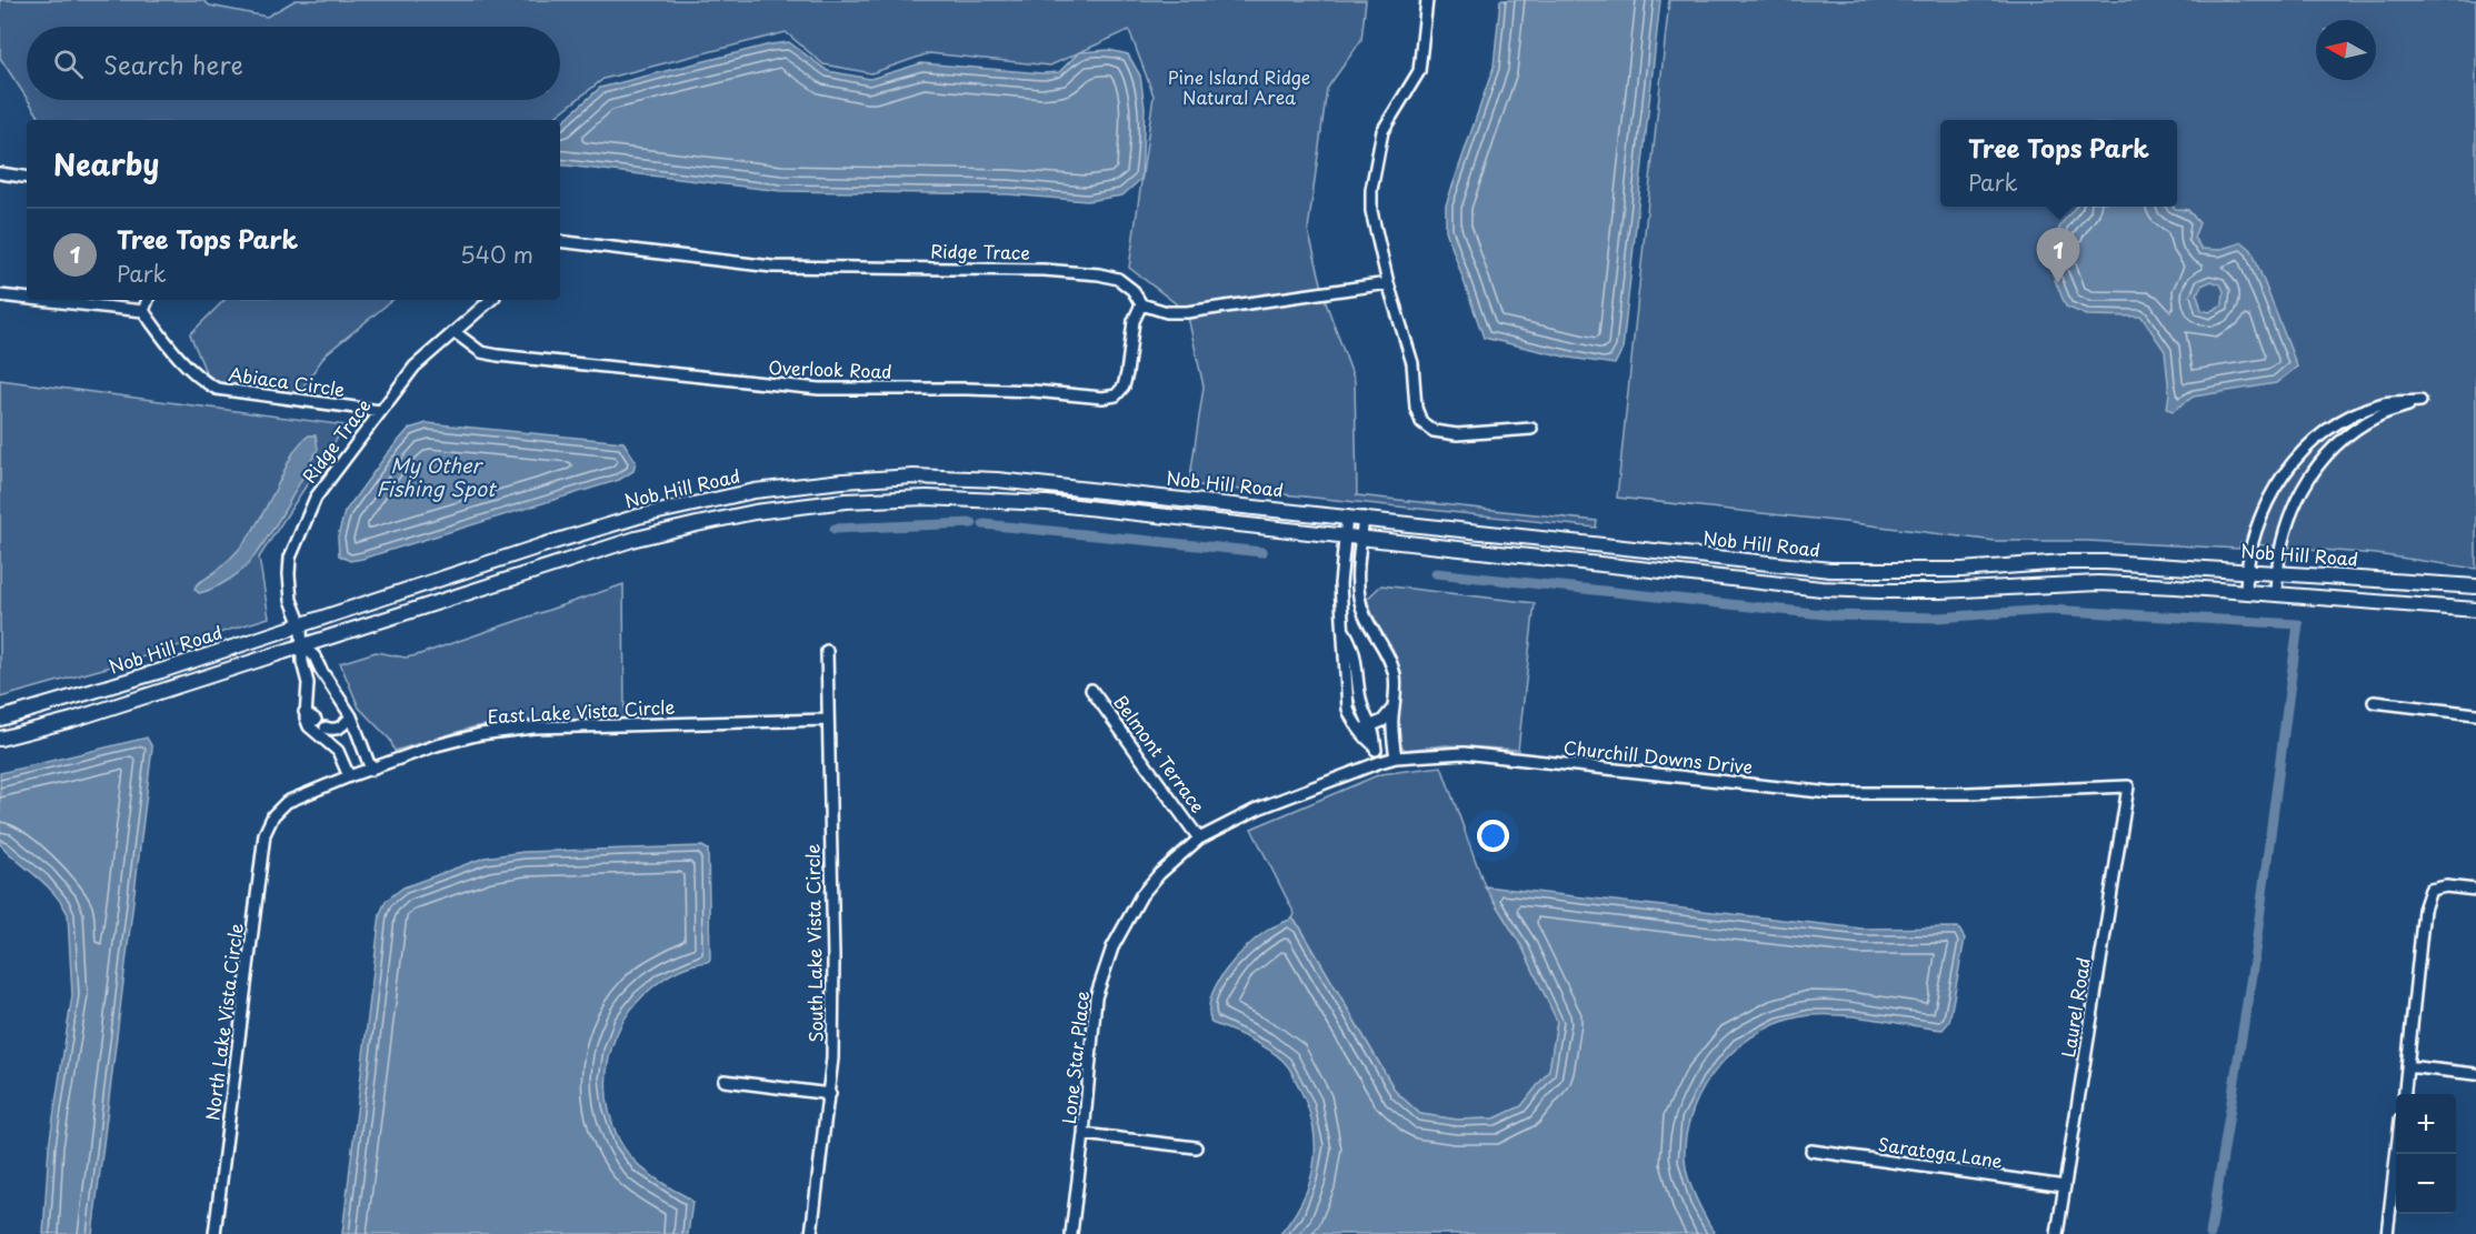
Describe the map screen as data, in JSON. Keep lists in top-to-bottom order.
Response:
{
  "streets": {
    "main road": ["Nob Hill Road"],
    "street": [
      "Ridge Trace",
      "Overlook Road",
      "Abiaca Circle",
      "East Lake Vista Circle",
      "Belmont Terrace",
      "Churchill Downs Drive",
      "South Lake Vista Circle",
      "Laurel Road",
      "North Lake Vista Circle",
      "Lone Star Place",
      "Saratoga Lane"
    ]
  },
  "crossings": [
    ["Ridge Trace", "Overlook Road"],
    ["Ridge Trace", "Abiaca Circle"],
    ["Ridge Trace", "Nob Hill Road"],
    ["East Lake Vista Circle", "South Lake Vista Circle"],
    ["East Lake Vista Circle", "North Lake Vista Circle"],
    ["Belmont Terrace", "Churchill Downs Drive"],
    ["Belmont Terrace", "Lone Star Place"],
    ["Churchill Downs Drive", "Laurel Road"],
    ["Churchill Downs Drive", "Lone Star Place"],
    ["Laurel Road", "Saratoga Lane"]
  ],
  "water": ["My Other Fishing Spot"],
  "parks": ["Pine Island Ridge Natural Area"],
  "north": "left",
  "page": {
    "search": "Search here",
    "popup": ["Tree Tops Park", "Park"],
    "heading": "Nearby",
    "list": [
      {
        "mark": "1",
        "name": "Tree Tops Park",
        "note": "Park",
        "value": "540 m"
      }
    ],
    "pins": "1",
    "map_buttons": ["+", "−"]
  }
}
